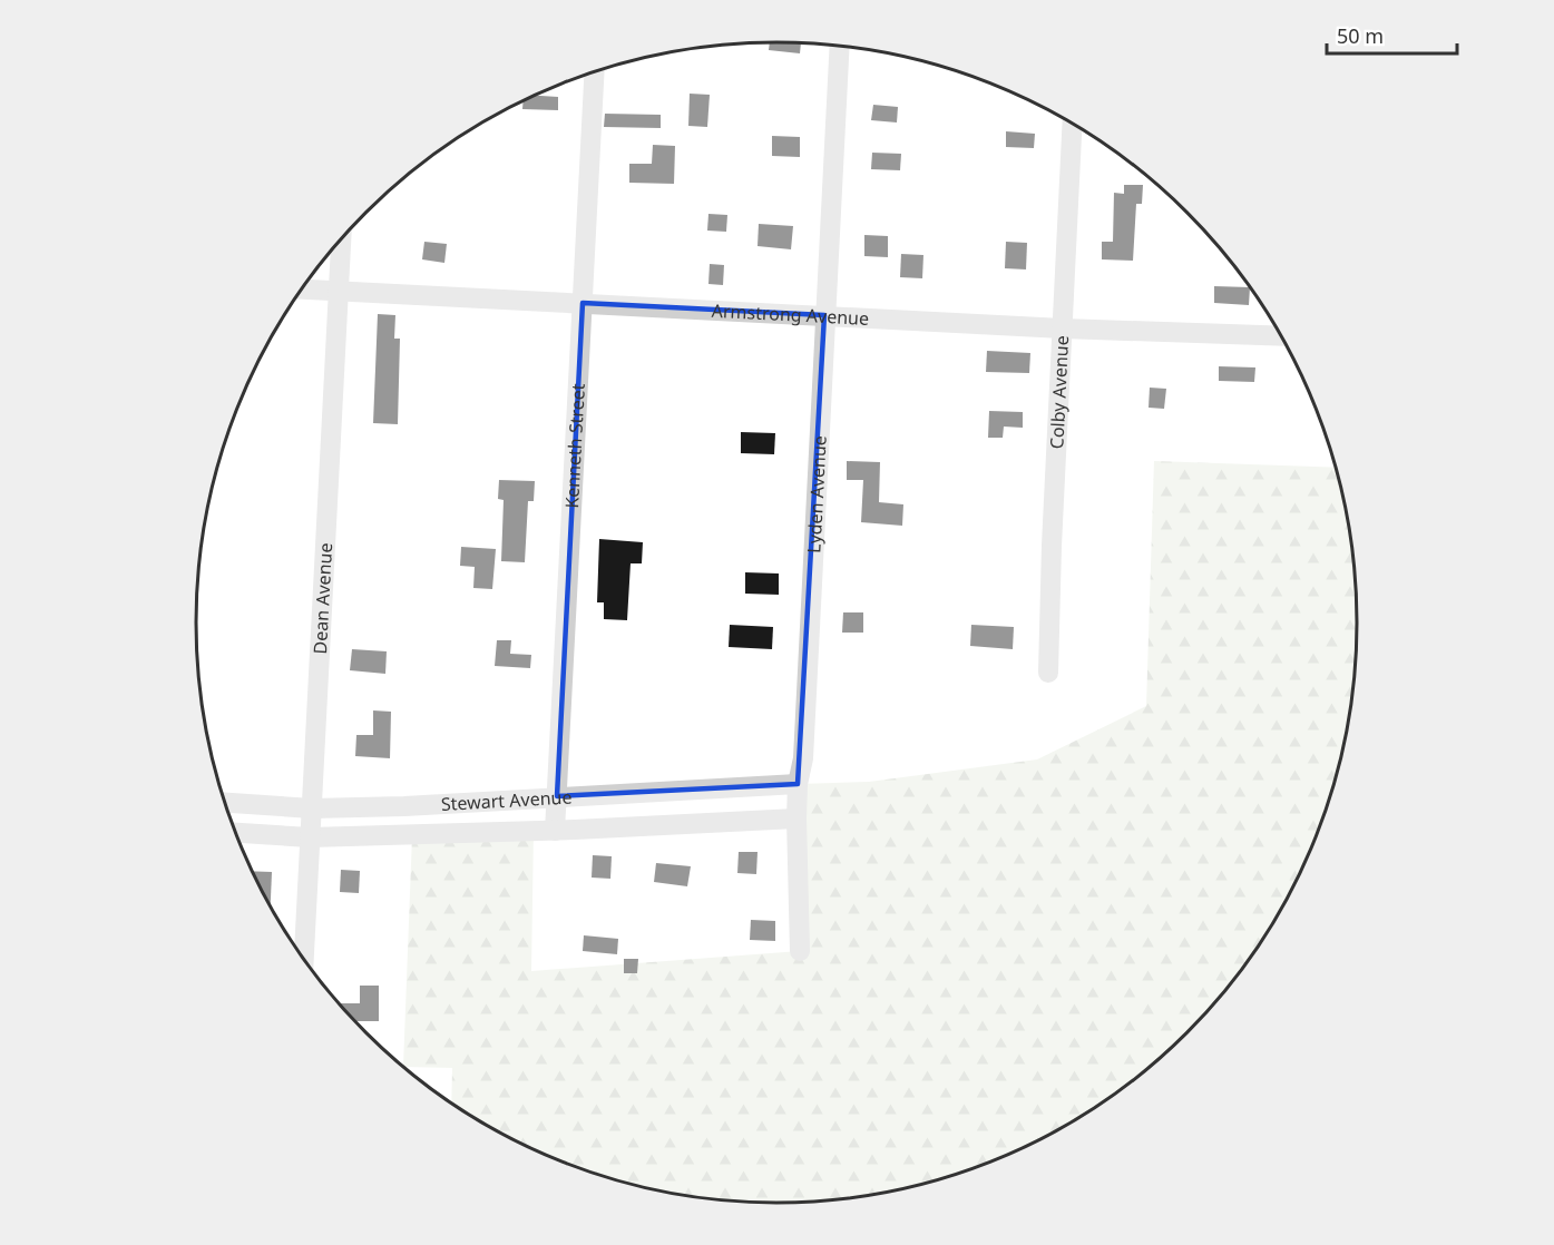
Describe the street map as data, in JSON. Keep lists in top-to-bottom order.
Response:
{
  "streets": {
    "street": [
      "Armstrong Avenue",
      "Colby Avenue",
      "Kenneth Street",
      "Lyden Avenue",
      "Dean Avenue",
      "Stewart Avenue"
    ]
  },
  "crossings": [
    ["Armstrong Avenue", "Colby Avenue"],
    ["Armstrong Avenue", "Kenneth Street"],
    ["Armstrong Avenue", "Lyden Avenue"],
    ["Armstrong Avenue", "Dean Avenue"],
    ["Kenneth Street", "Stewart Avenue"],
    ["Lyden Avenue", "Stewart Avenue"],
    ["Dean Avenue", "Stewart Avenue"]
  ],
  "scale_bar": "50 m"
}
